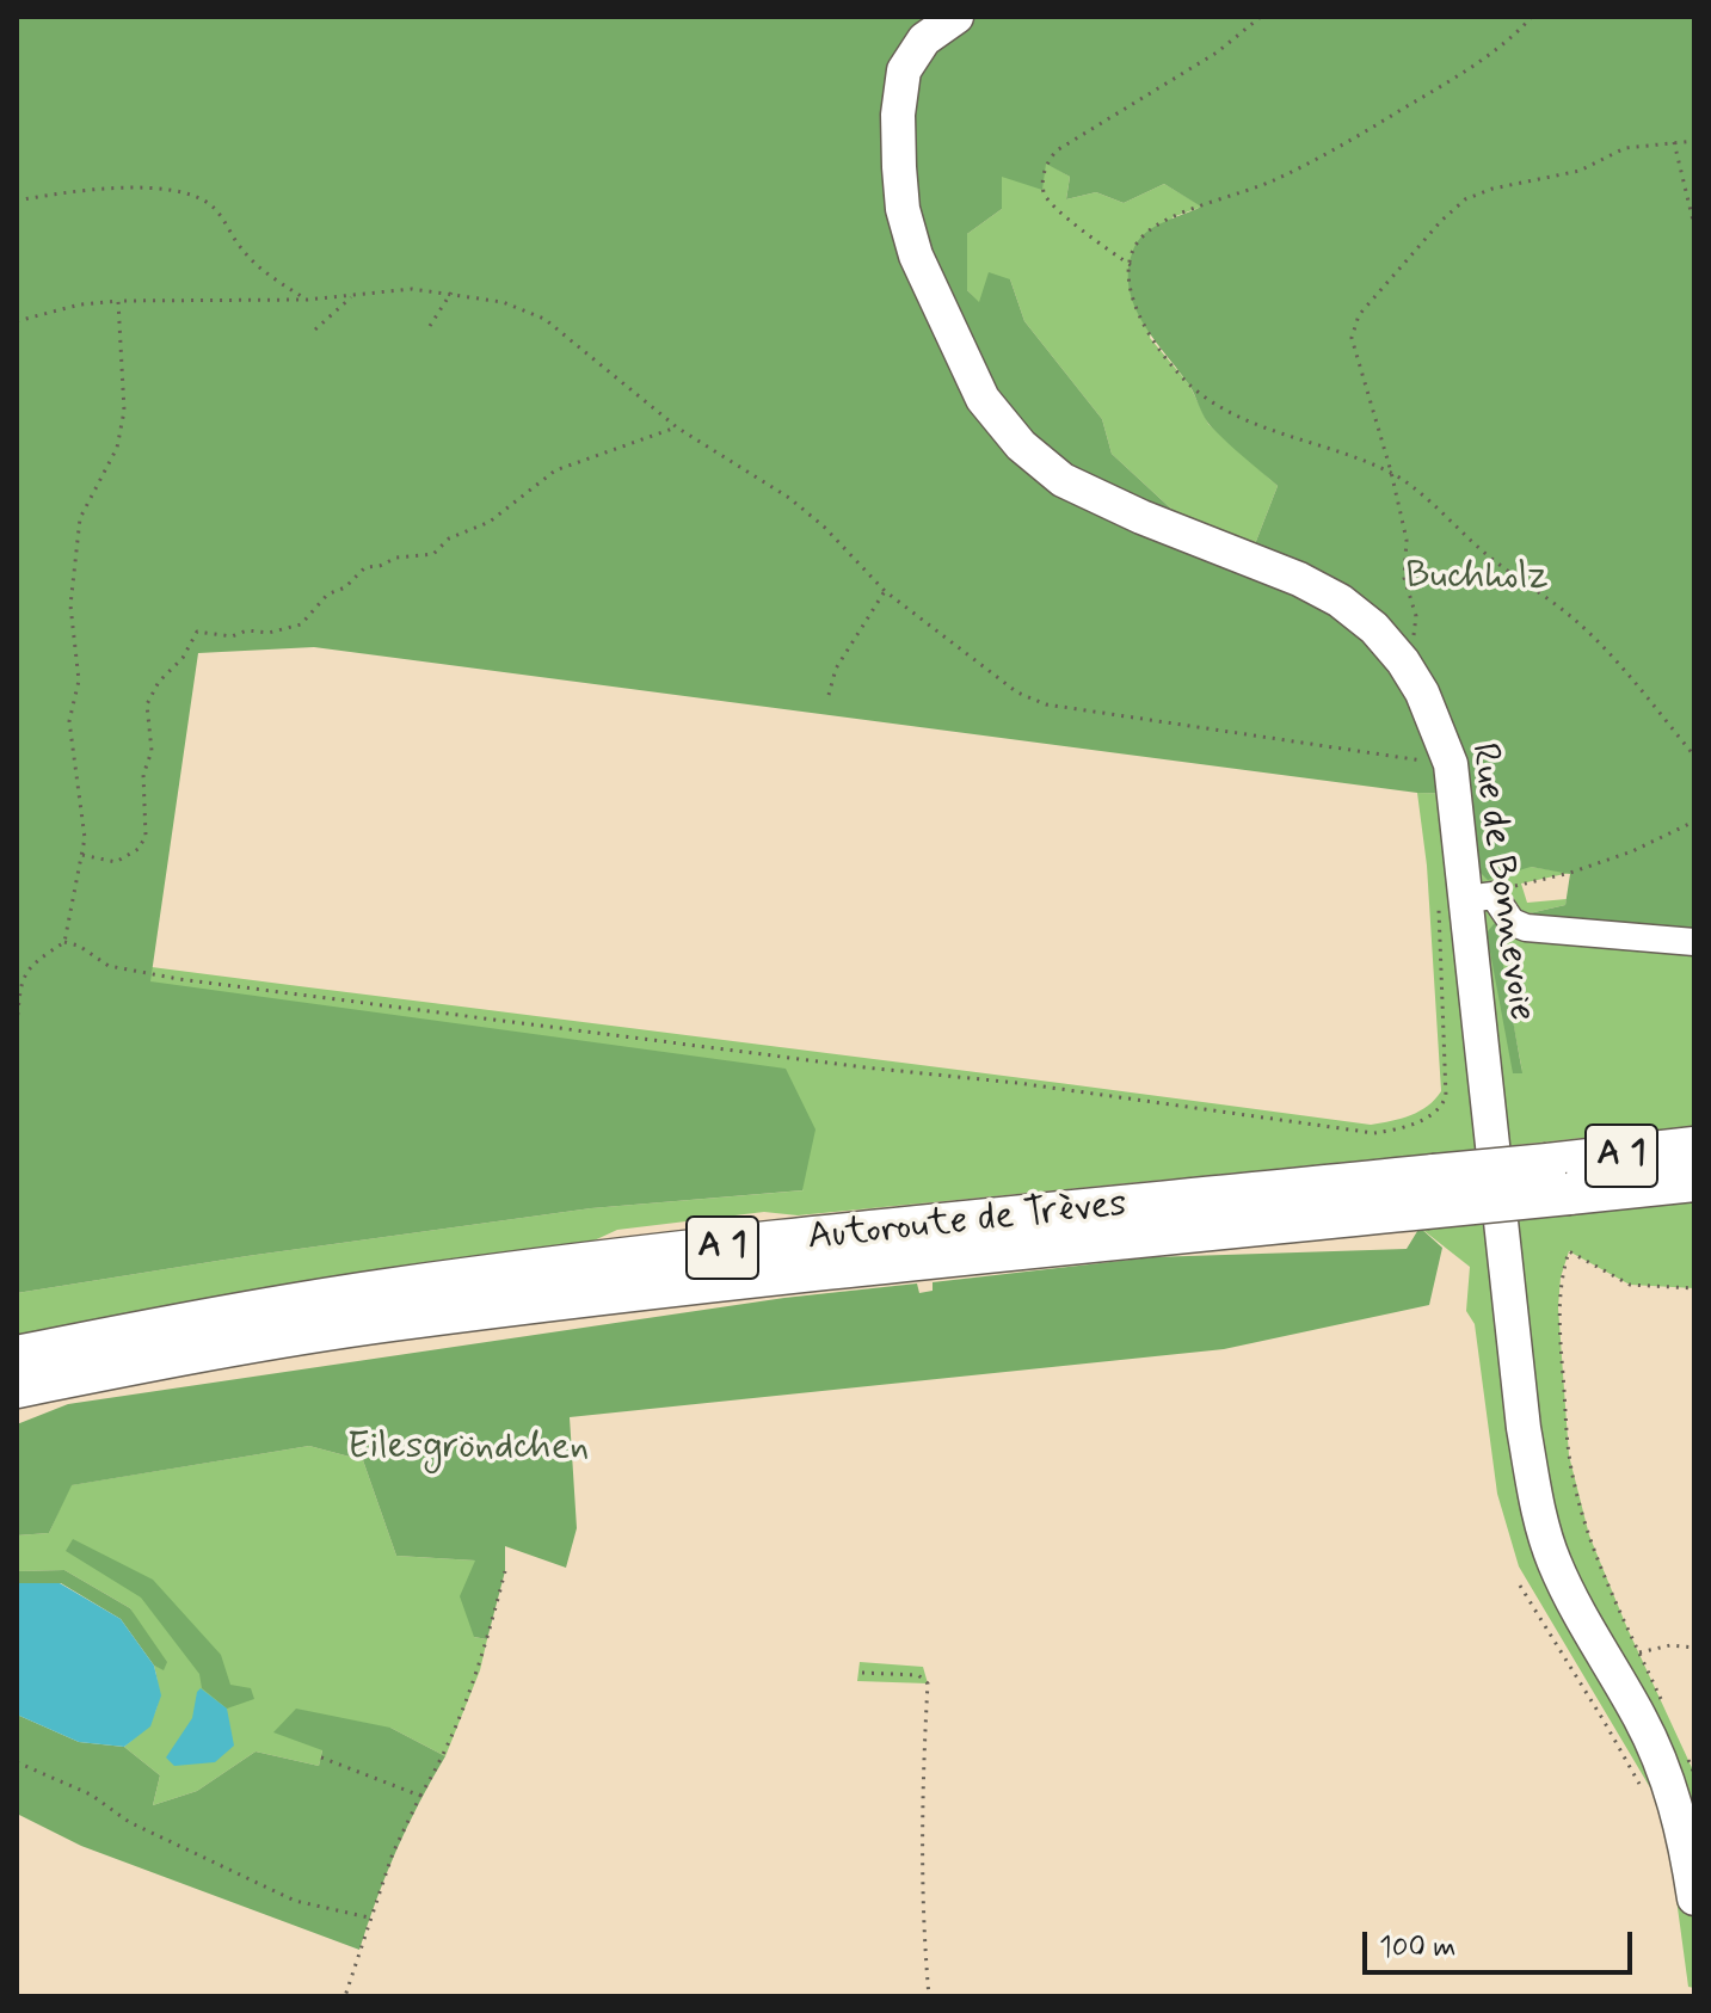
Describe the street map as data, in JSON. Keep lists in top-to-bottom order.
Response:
{
  "streets": {
    "highway": ["A 1", "Autoroute de Trèves"],
    "main road": ["Rue de Bonnevoie"]
  },
  "parks": ["Buchholz", "Eilesgröndchen"],
  "scale_bar": "100 m"
}
